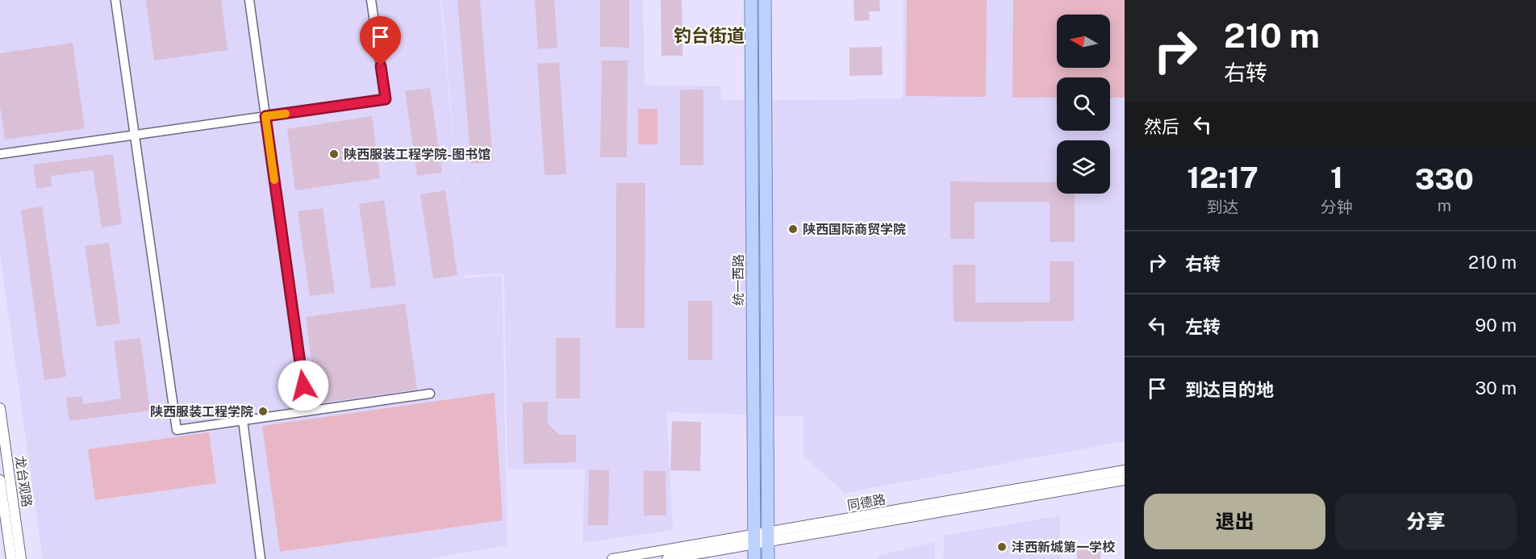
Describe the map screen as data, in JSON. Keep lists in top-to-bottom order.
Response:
{
  "streets": {
    "main road": ["统一西路"],
    "street": ["龙台观路", "同德路"]
  },
  "crossings": [
    ["统一西路", "同德路"]
  ],
  "districts": ["钓台街道"],
  "places": [
    "陕西服装工程学院-图书馆",
    "陕西国际商贸学院",
    "陕西服装工程学院",
    "沣西新城第一学校"
  ],
  "north": "left",
  "page": {
    "turn": ["210 m", "右转"],
    "then": "然后",
    "eta": [
      "12:17",
      "到达",
      "1",
      "分钟",
      "330",
      "m"
    ],
    "list": [
      {
        "name": "右转",
        "value": "210 m"
      },
      {
        "name": "左转",
        "value": "90 m"
      },
      {
        "name": "到达目的地",
        "value": "30 m"
      }
    ],
    "buttons": ["退出", "分享"]
  }
}
